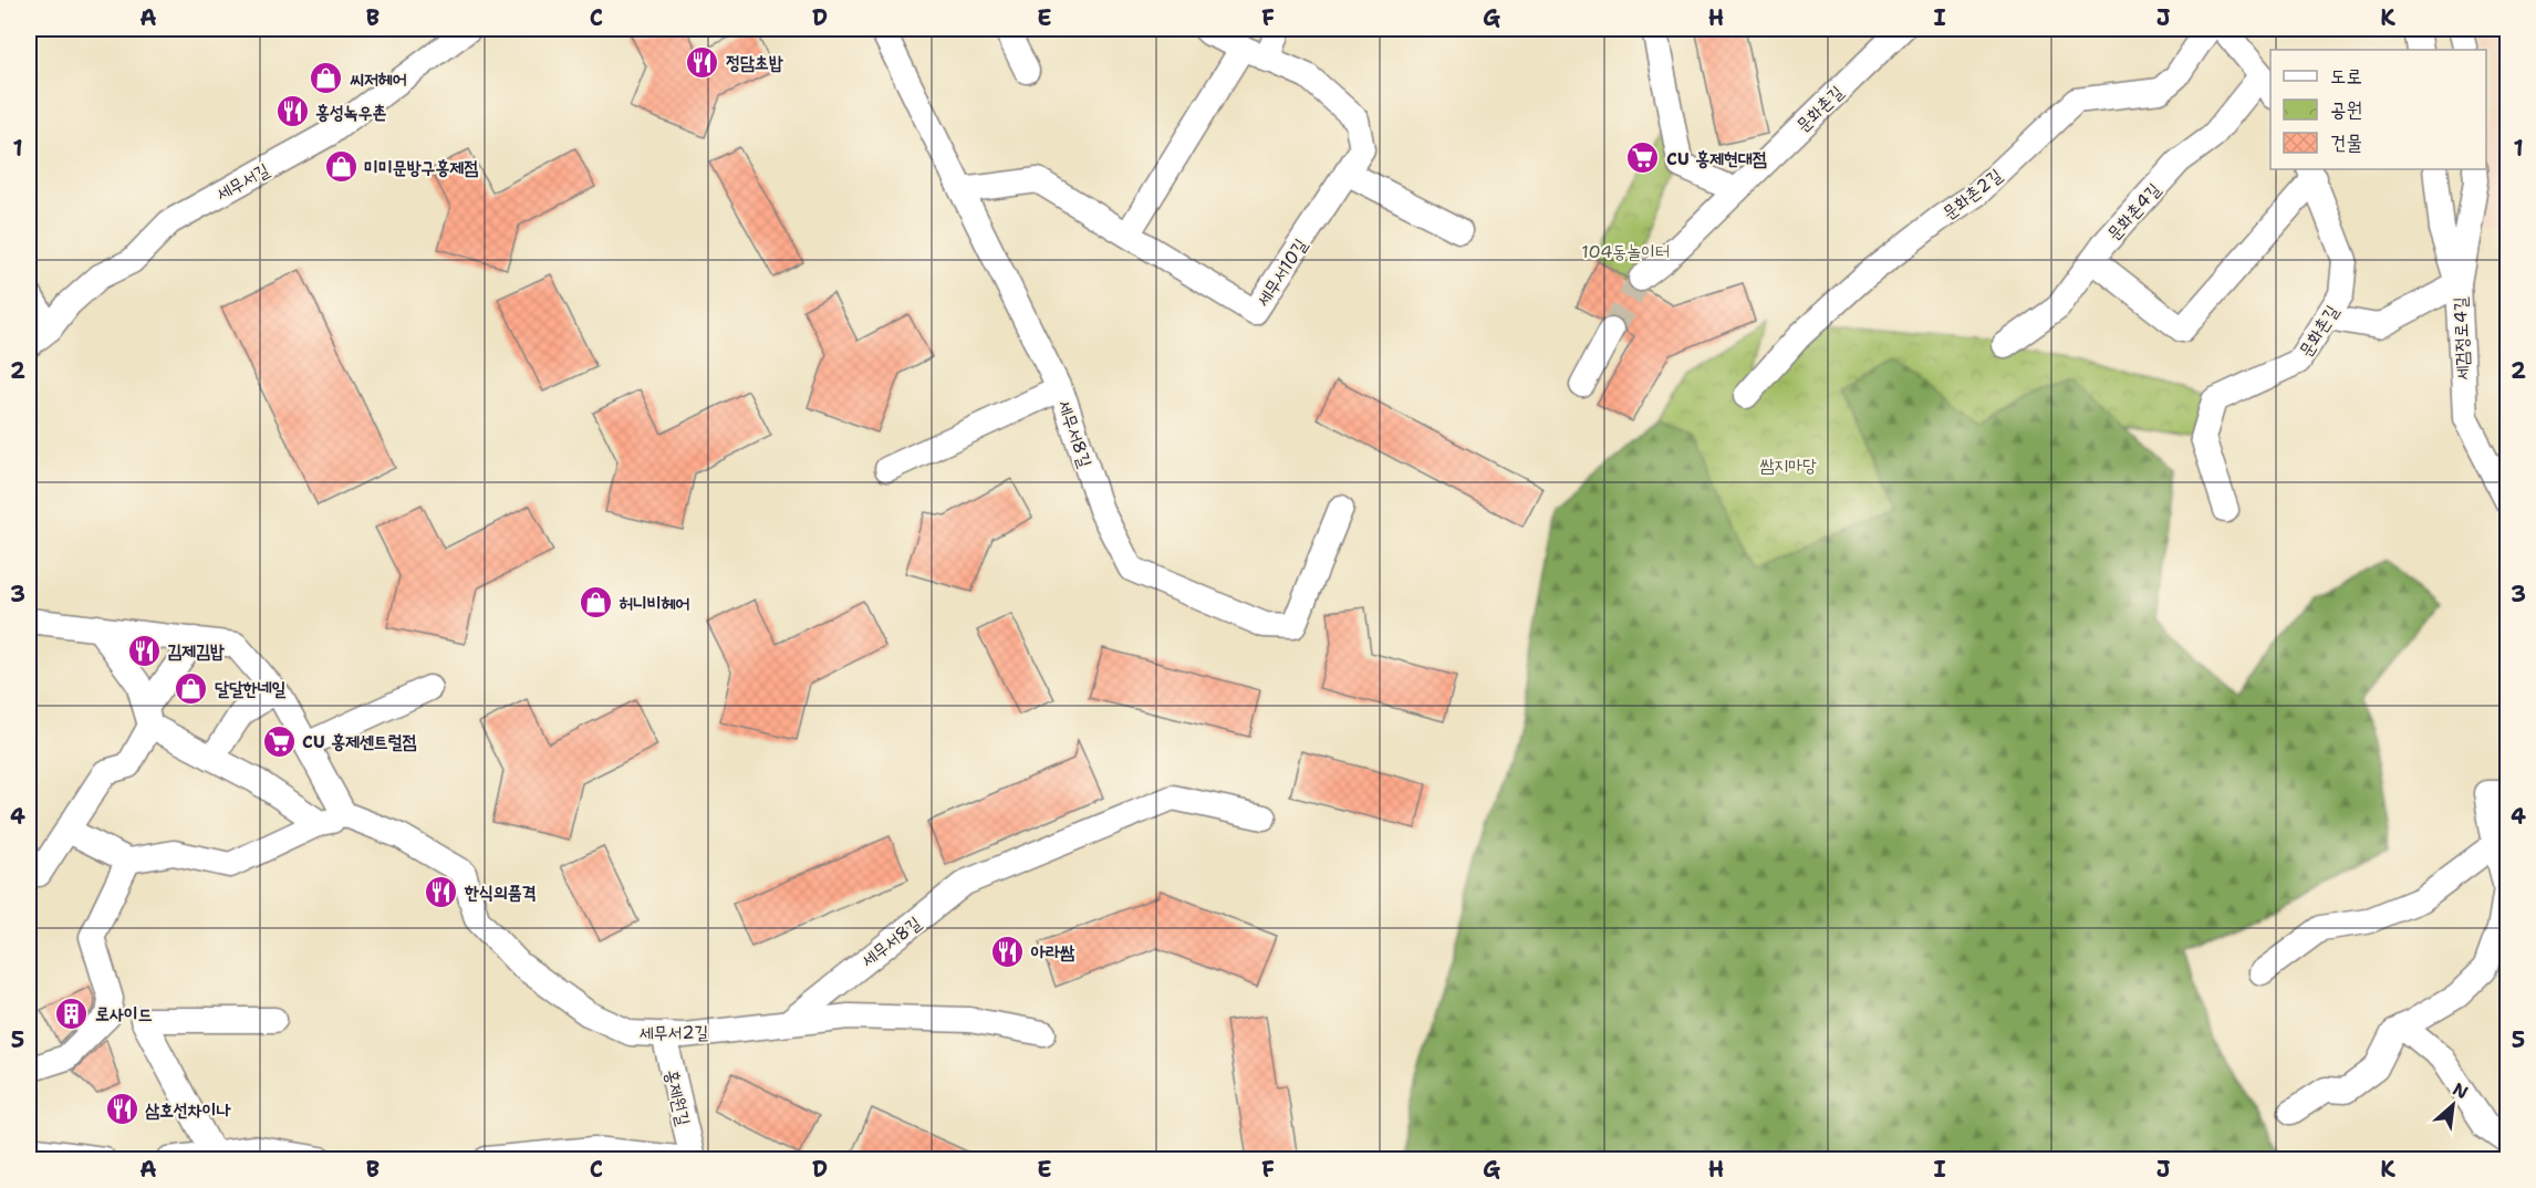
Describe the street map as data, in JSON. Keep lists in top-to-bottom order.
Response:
{
  "streets": {
    "street": [
      "문화촌길",
      "세무서길",
      "문화촌2길",
      "문화촌4길",
      "세무서10길",
      "세검정로4길",
      "세무서8길",
      "세무서2길",
      "홍제원길"
    ]
  },
  "crossings": [
    ["문화촌길", "문화촌4길"],
    ["세무서10길", "세무서8길"],
    ["세무서8길", "세무서2길"],
    ["세무서2길", "홍제원길"]
  ],
  "parks": ["104동놀이터", "쌈지마당"],
  "places": {
    "restaurant": [
      "정담초밥",
      "홍성녹우촌",
      "김제김밥",
      "한식의품격",
      "아라쌈",
      "삼호선차이나"
    ],
    "shop": [
      "씨저헤어",
      "미미문방구홍제점",
      "허니비헤어",
      "달달한네일"
    ],
    "supermarket": ["CU 홍제현대점", "CU 홍제센트럴점"],
    "building": ["로사이드"]
  },
  "legend": ["도로", "공원", "건물"],
  "north": "top right",
  "grid": {
    "columns": [
      "A",
      "B",
      "C",
      "D",
      "E",
      "F",
      "G",
      "H",
      "I",
      "J",
      "K"
    ],
    "rows": [
      "1",
      "2",
      "3",
      "4",
      "5"
    ]
  }
}
